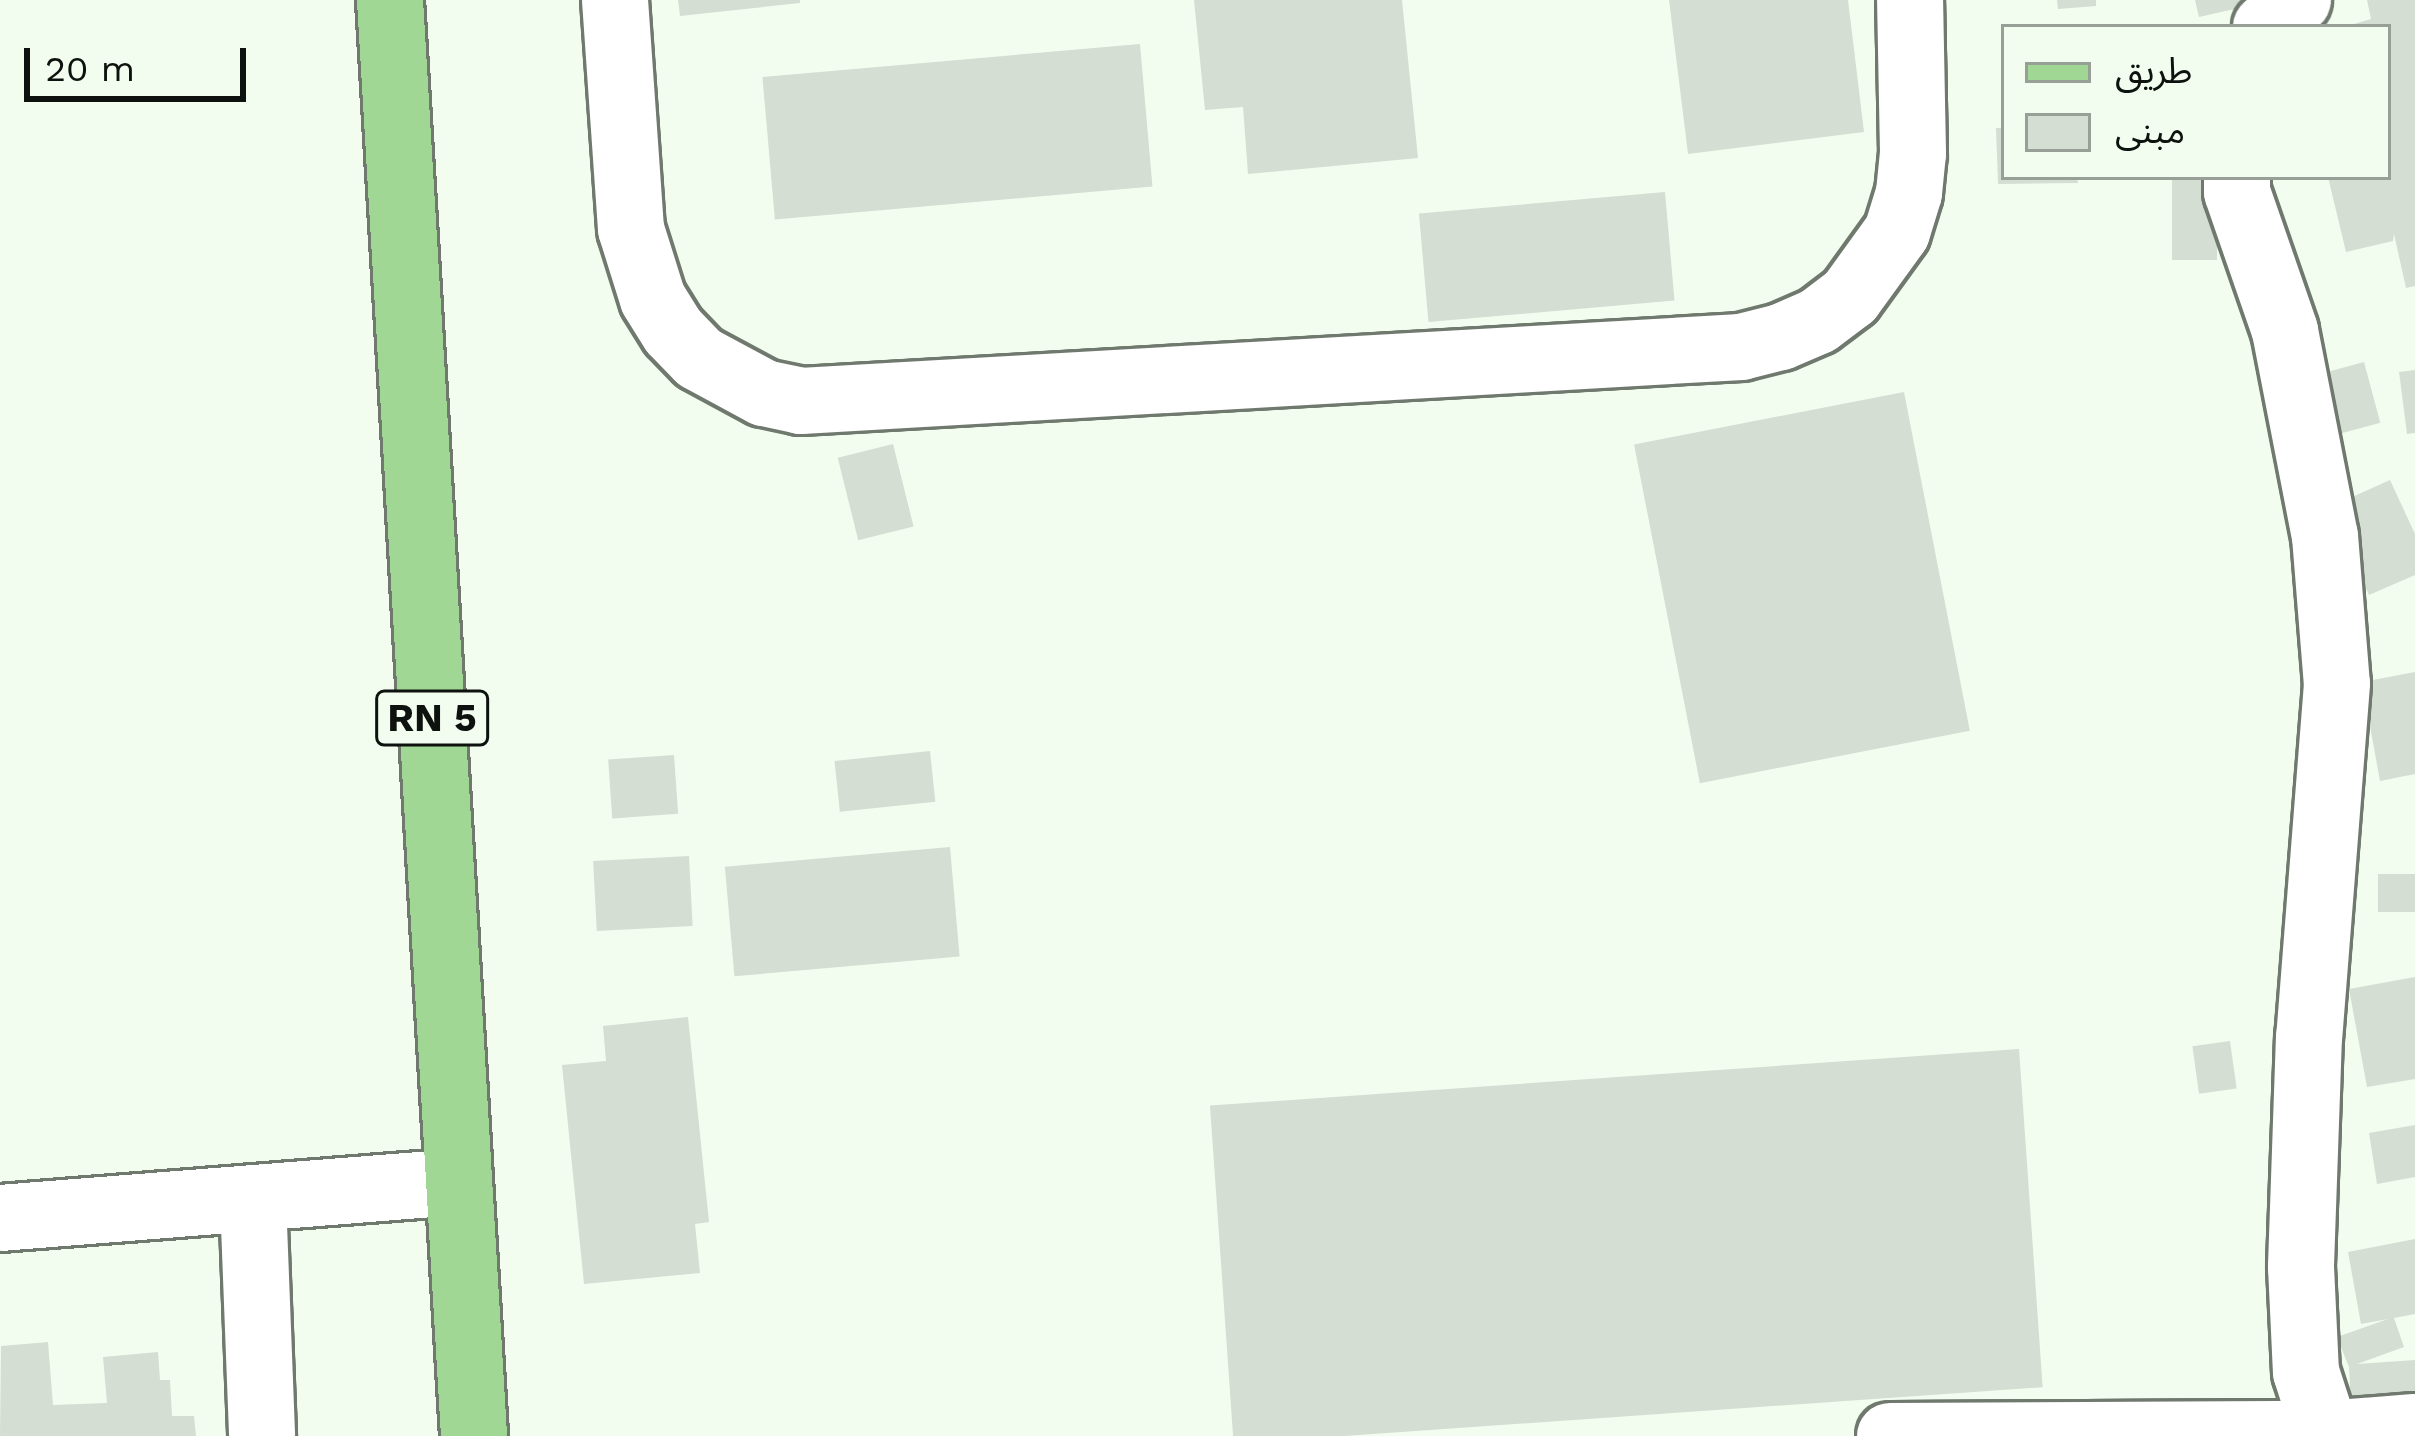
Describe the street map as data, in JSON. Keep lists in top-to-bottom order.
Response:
{
  "streets": {
    "main road": ["RN 5"]
  },
  "legend": ["طريق", "مبنى"],
  "scale_bar": "20 m"
}
